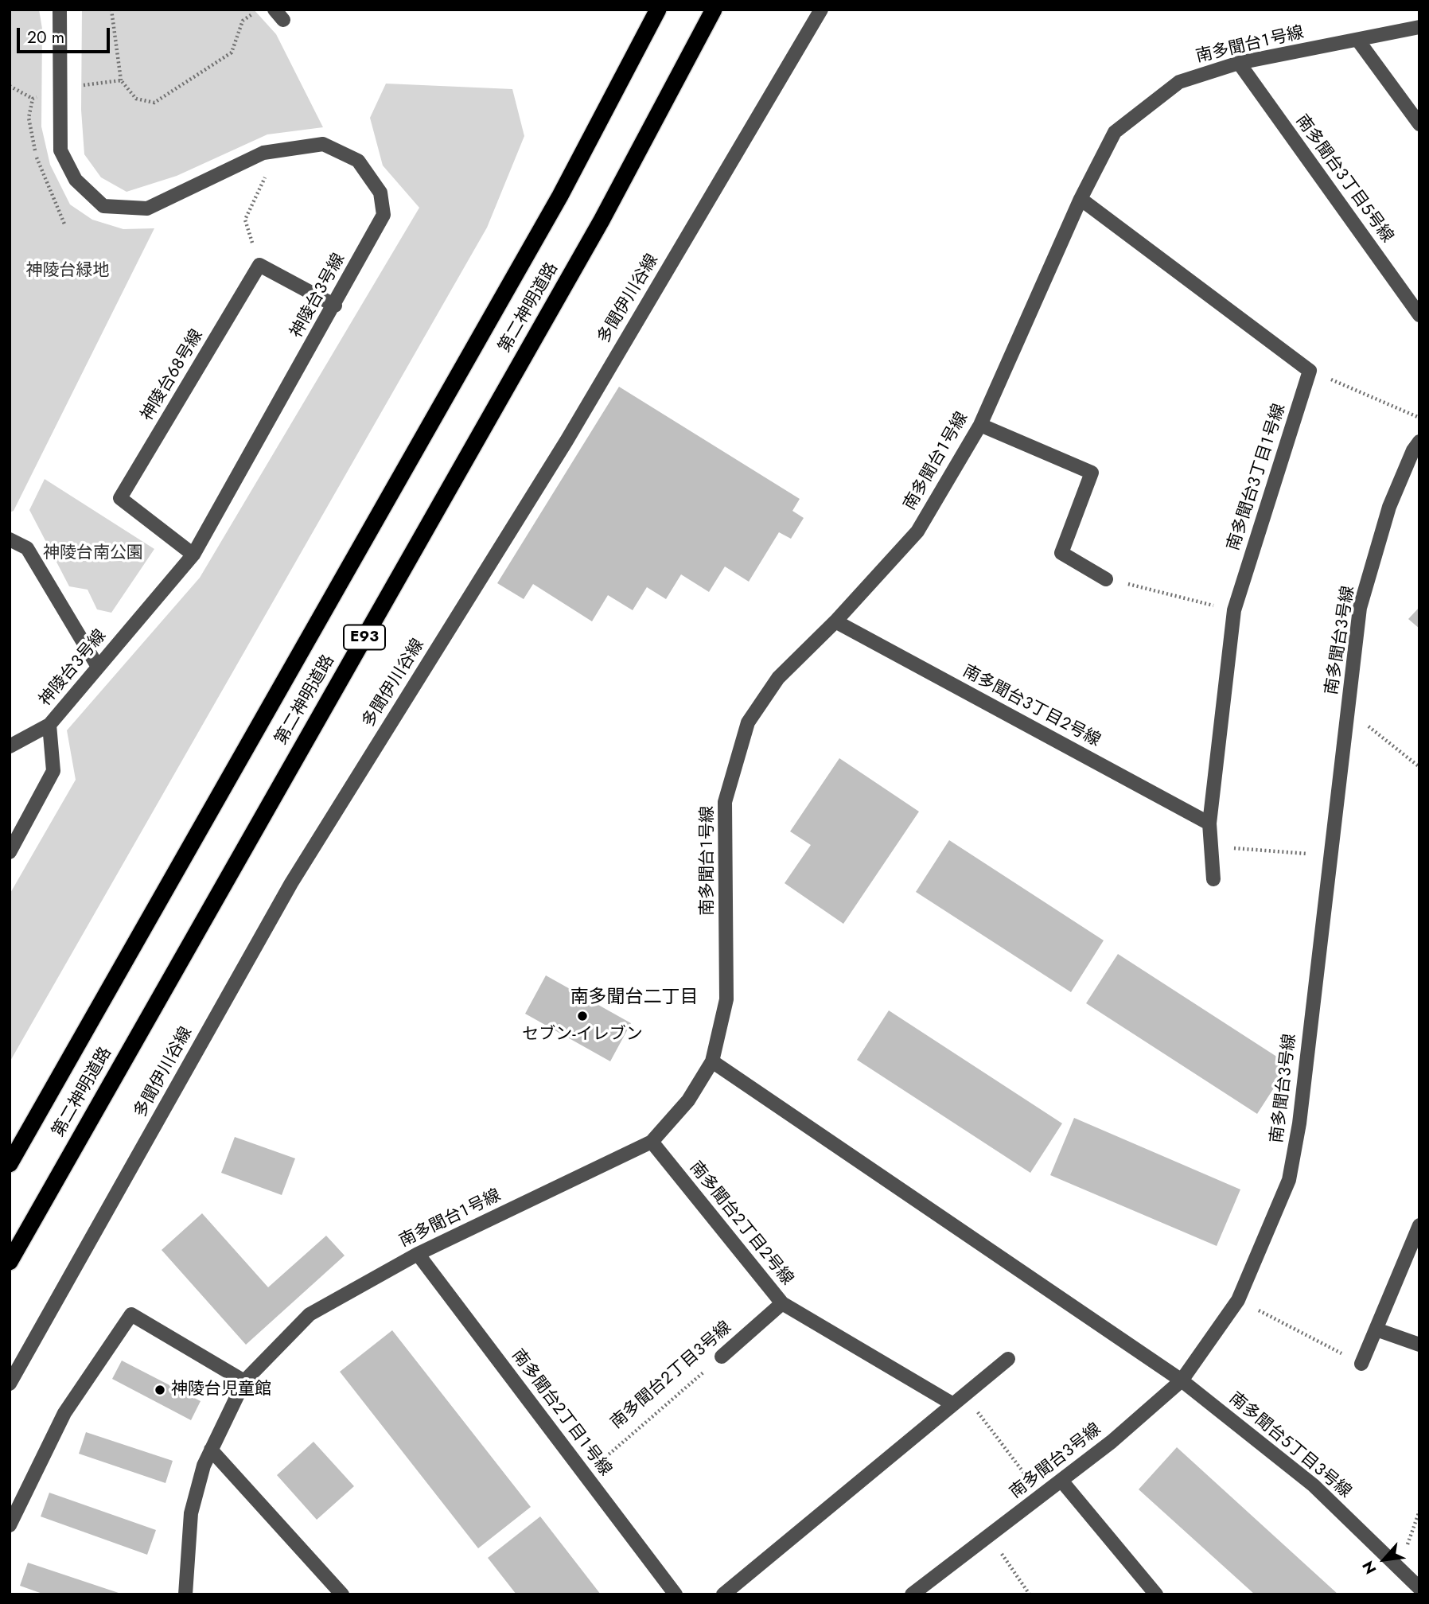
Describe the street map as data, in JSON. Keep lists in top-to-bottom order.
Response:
{
  "streets": {
    "highway": ["第二神明道路", "E93"],
    "street": [
      "南多聞台１号線",
      "南多聞台３丁目５号線",
      "神陵台３号線",
      "多聞伊川谷線",
      "神陵台６８号線",
      "南多聞台３丁目１号線",
      "南多聞台３号線",
      "南多聞台３丁目２号線",
      "南多聞台２丁目２号線",
      "南多聞台２丁目３号線",
      "南多聞台２丁目１号線",
      "南多聞台５丁目３号線"
    ]
  },
  "crossings": [
    ["南多聞台１号線", "南多聞台３丁目５号線"],
    ["南多聞台１号線", "南多聞台３丁目２号線"],
    ["南多聞台１号線", "南多聞台２丁目２号線"],
    ["南多聞台１号線", "南多聞台２丁目１号線"],
    ["南多聞台１号線", "南多聞台５丁目３号線"],
    ["神陵台３号線", "神陵台６８号線"],
    ["南多聞台３丁目１号線", "南多聞台３丁目２号線"],
    ["南多聞台３号線", "南多聞台５丁目３号線"],
    ["南多聞台２丁目２号線", "南多聞台２丁目３号線"],
    ["南多聞台２丁目３号線", "南多聞台２丁目１号線"]
  ],
  "districts": ["南多聞台二丁目"],
  "parks": ["神陵台緑地", "神陵台南公園"],
  "places": ["セブン-イレブン", "神陵台児童館"],
  "scale_bar": "20 m",
  "north": "bottom left"
}
